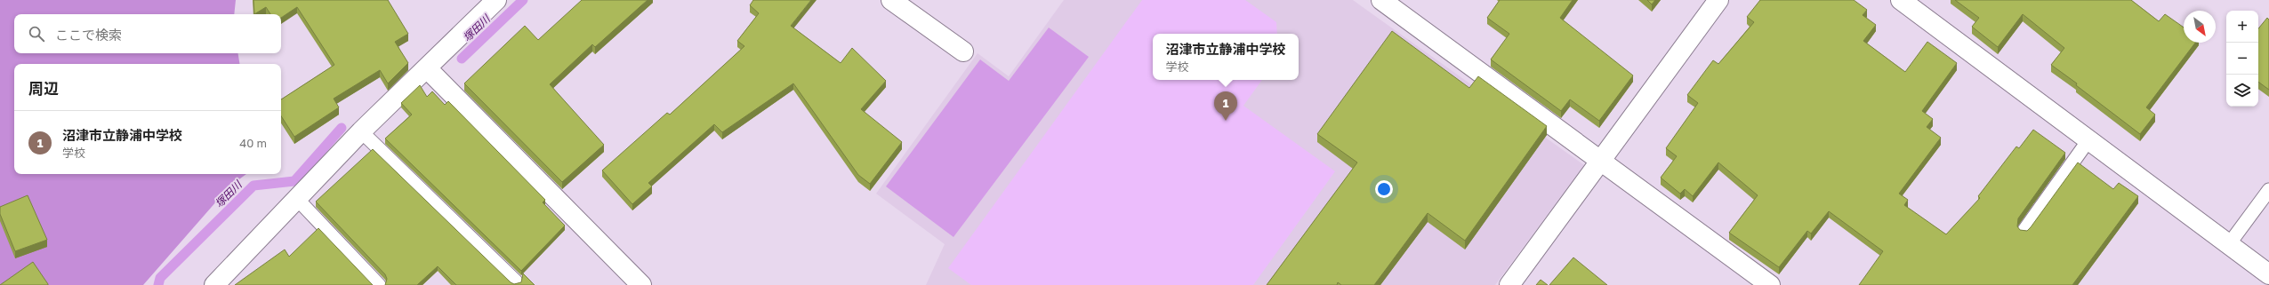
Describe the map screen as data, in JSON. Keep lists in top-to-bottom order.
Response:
{
  "water": ["塚田川"],
  "north": "bottom right",
  "page": {
    "map_buttons": ["+", "−"],
    "search": "ここで検索",
    "popup": ["沼津市立静浦中学校", "学校"],
    "heading": "周辺",
    "pins": "1",
    "list": [
      {
        "mark": "1",
        "name": "沼津市立静浦中学校",
        "note": "学校",
        "value": "40 m"
      }
    ]
  }
}
